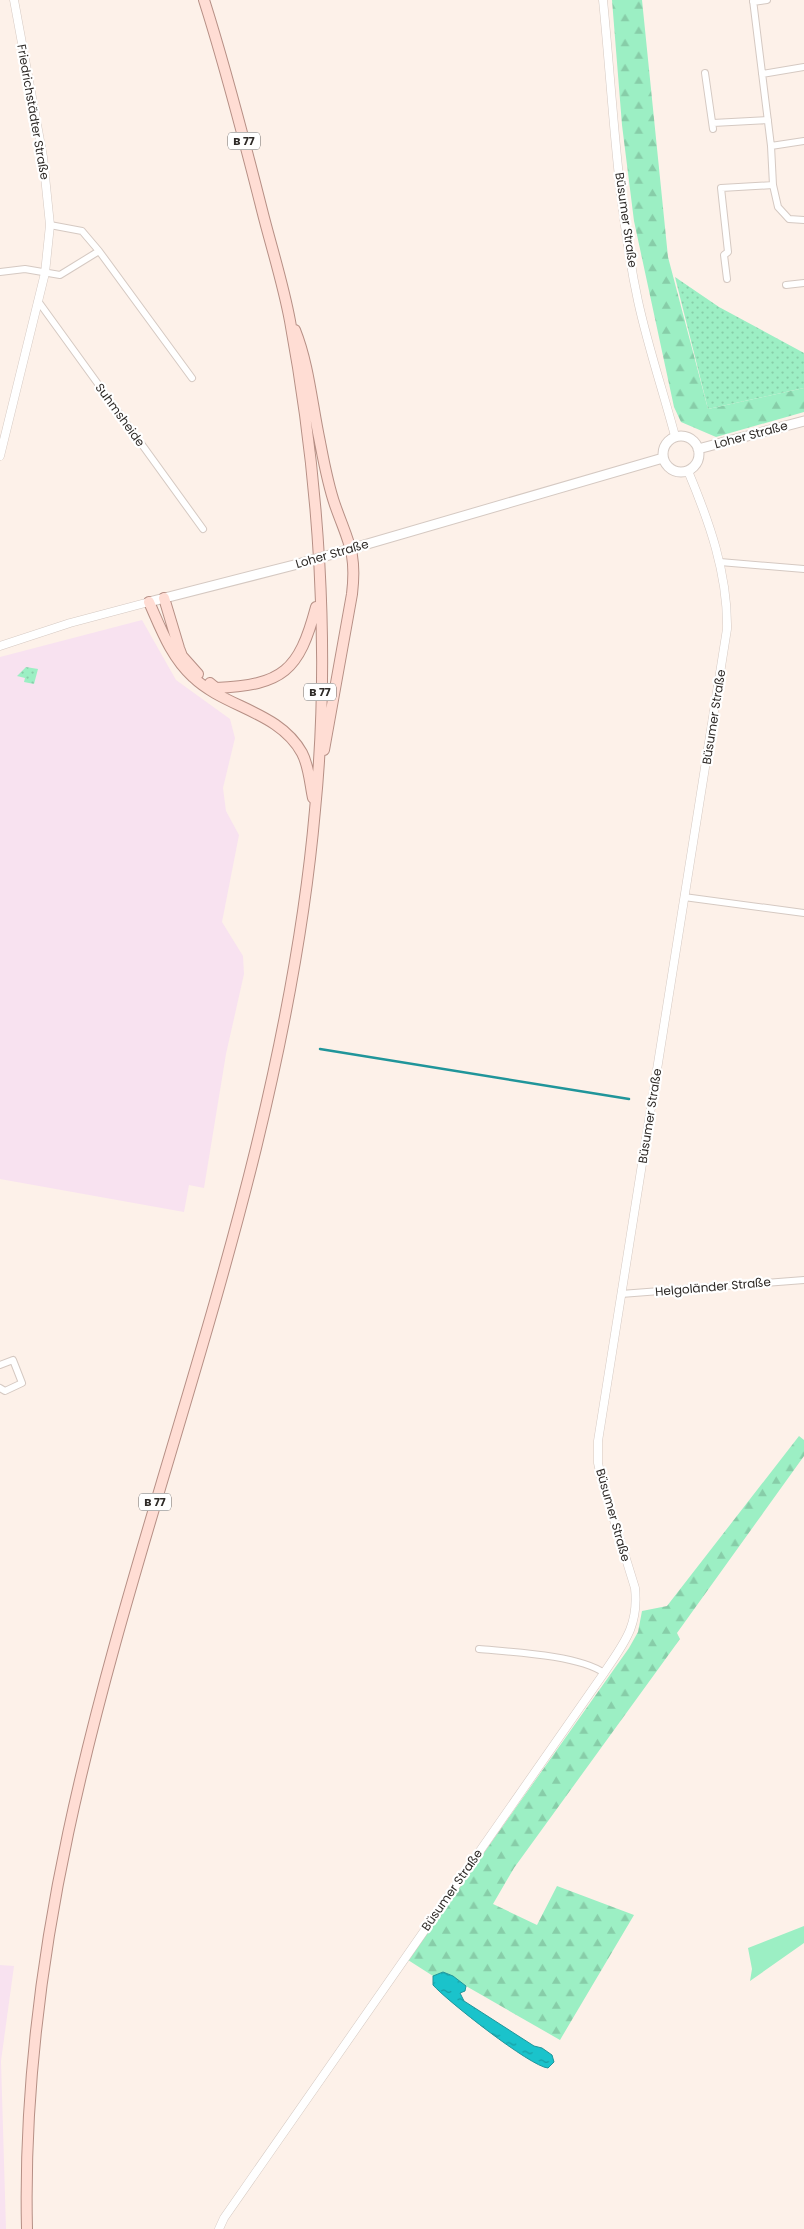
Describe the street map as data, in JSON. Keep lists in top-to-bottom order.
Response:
{
  "streets": {
    "main road": ["B 77", "Loher Straße"],
    "street": [
      "Friedrichstädter Straße",
      "Büsumer Straße",
      "Suhmsheide",
      "Helgoländer Straße"
    ]
  },
  "crossings": [
    ["Friedrichstädter Straße", "Suhmsheide"],
    ["Büsumer Straße", "Loher Straße"],
    ["Büsumer Straße", "Helgoländer Straße"]
  ]
}
